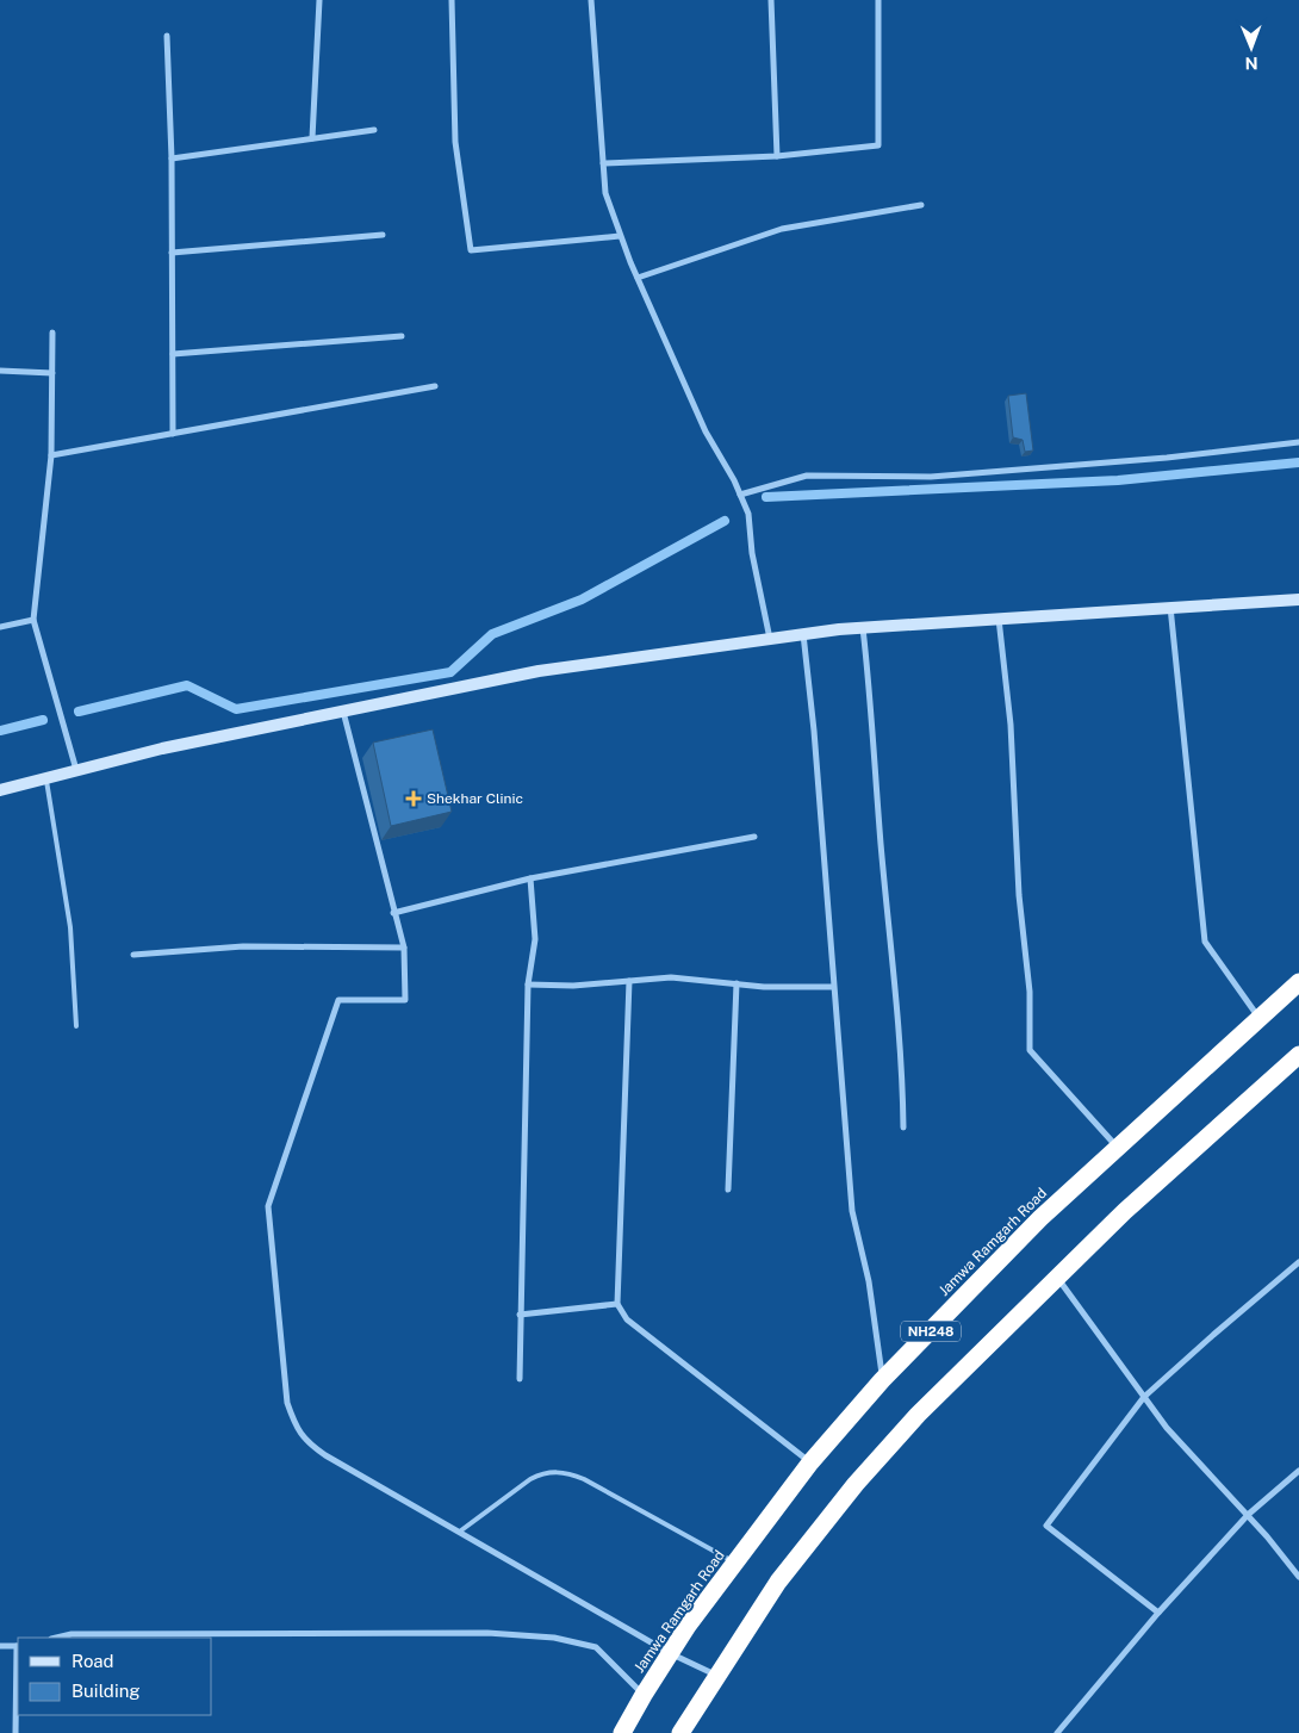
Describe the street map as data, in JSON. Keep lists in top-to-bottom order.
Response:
{
  "streets": {
    "highway": ["Jamwa Ramgarh Road", "NH248"]
  },
  "places": {
    "health": ["Shekhar Clinic"]
  },
  "legend": ["Road", "Building"],
  "north": "bottom"
}
